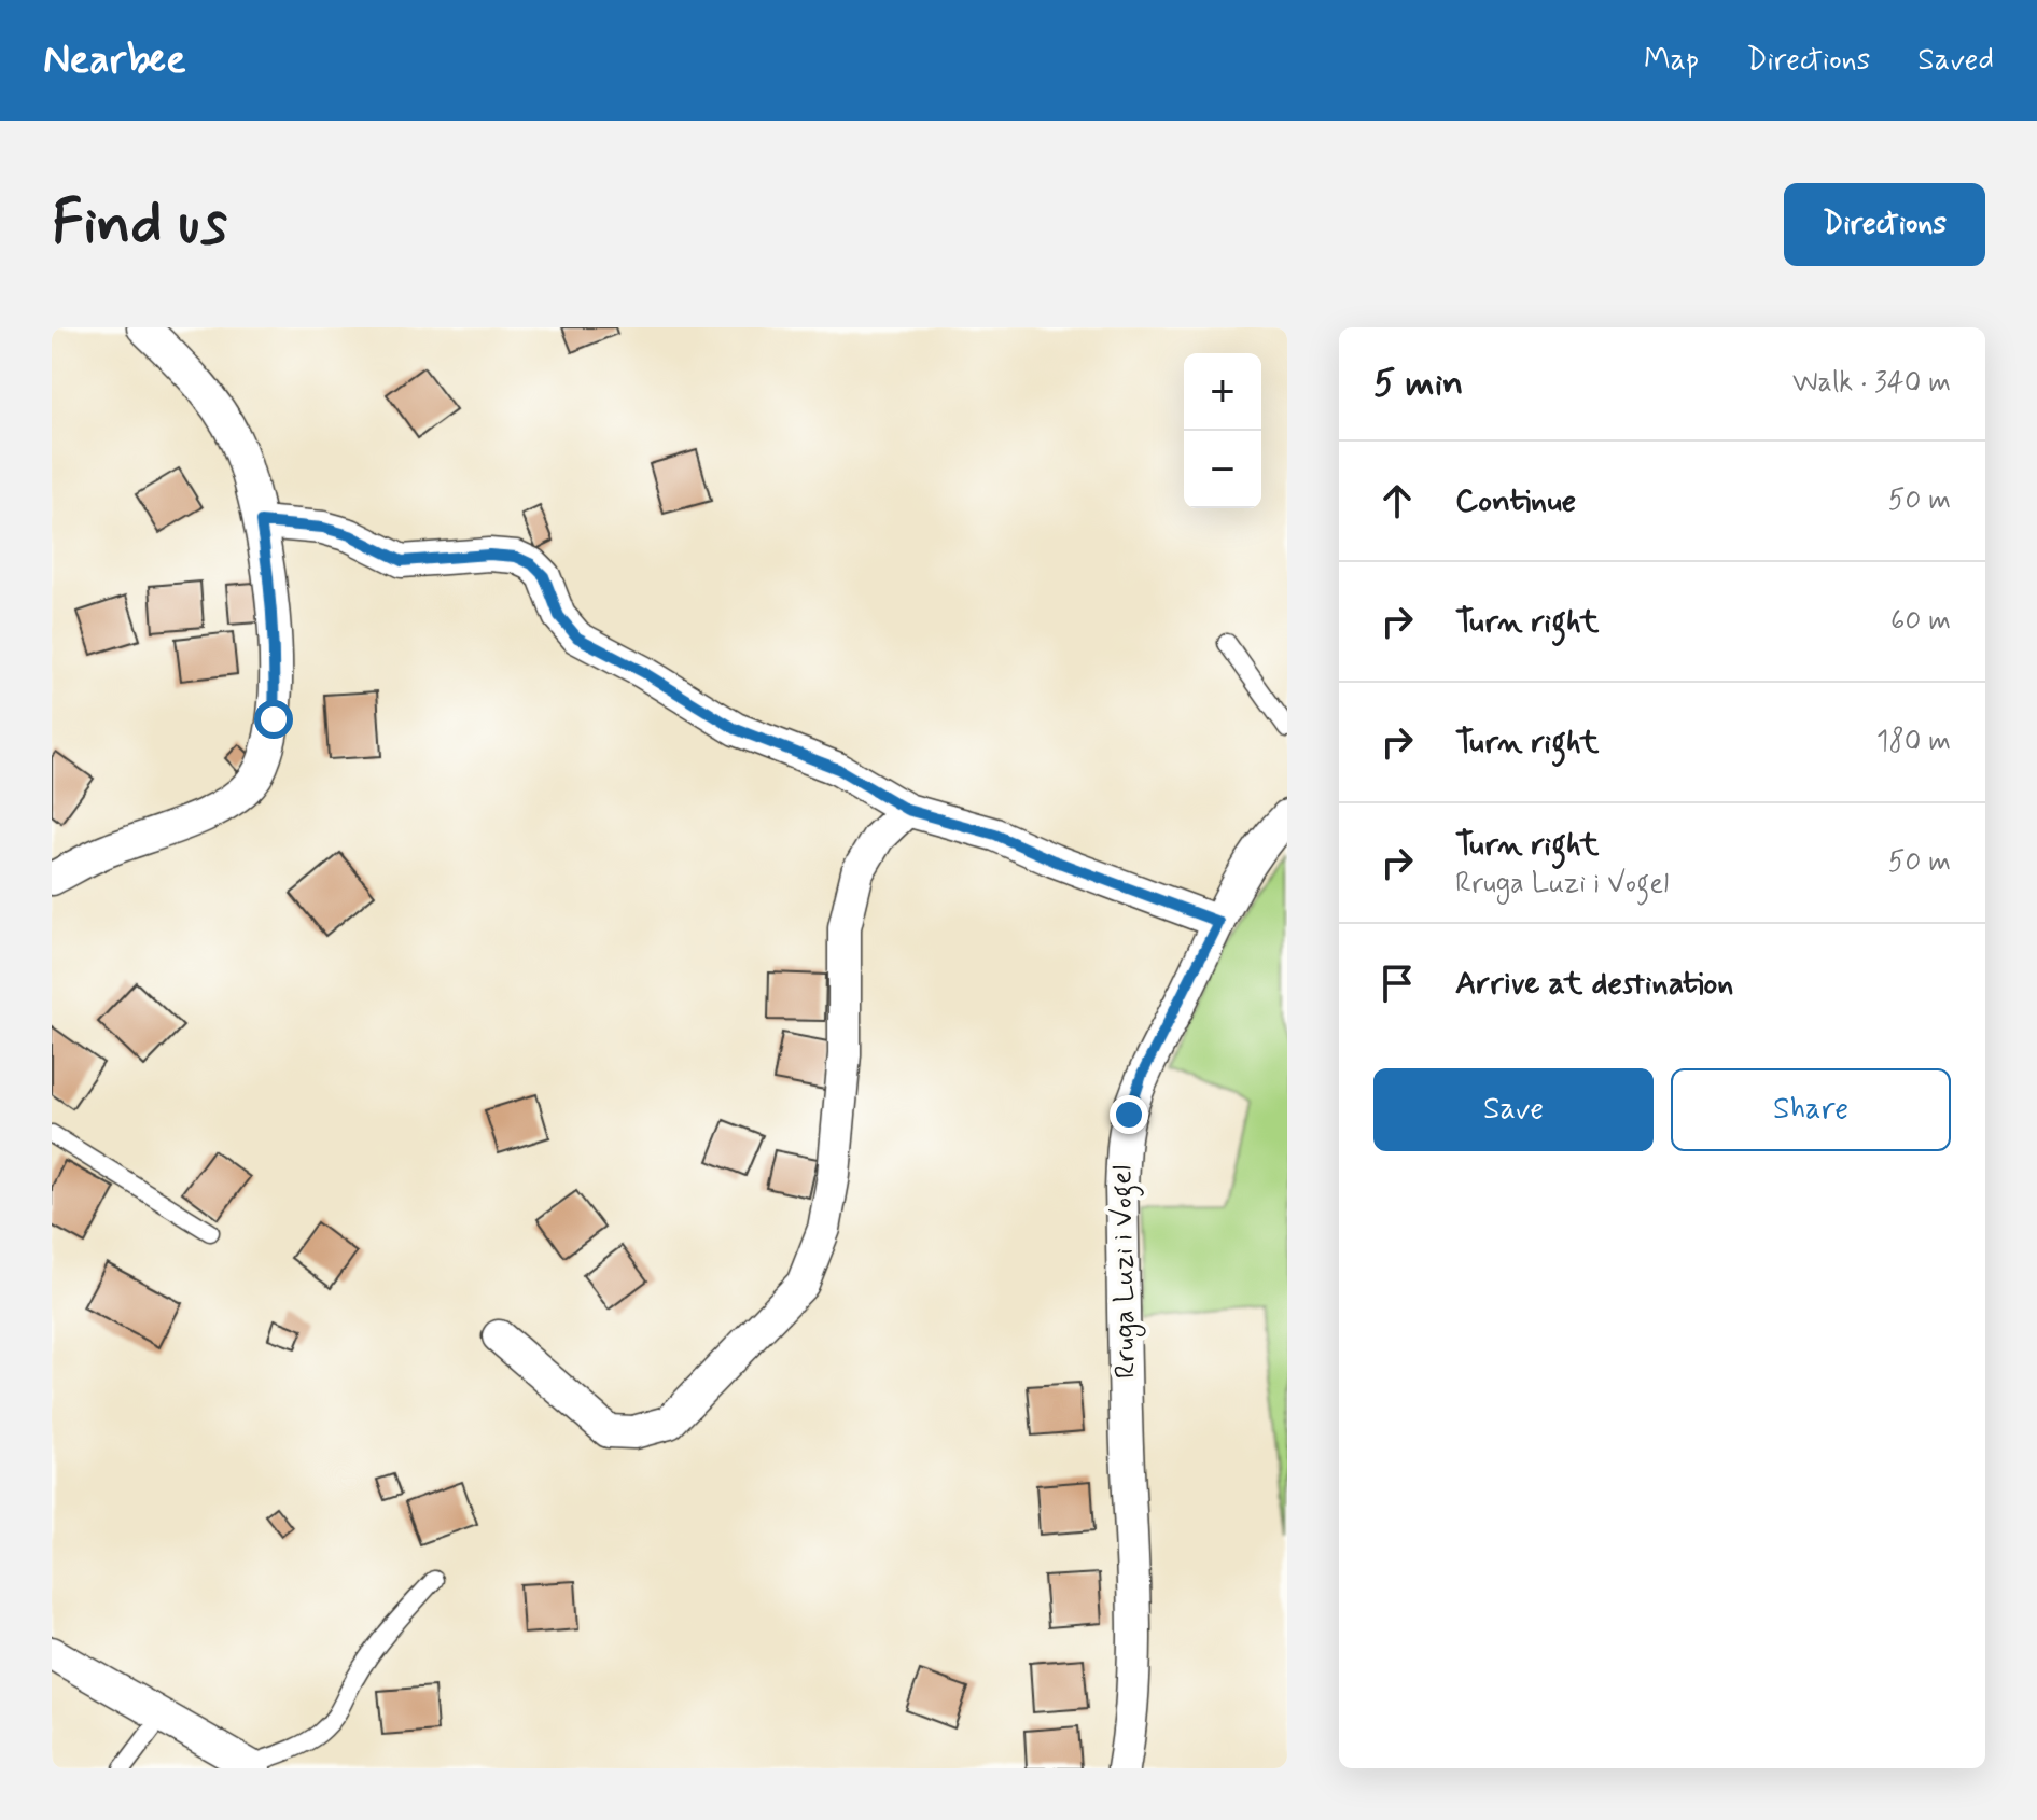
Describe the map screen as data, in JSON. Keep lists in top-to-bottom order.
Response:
{
  "streets": {
    "street": ["Rruga Luzi i Vogel"]
  },
  "page": {
    "header": "Nearbee",
    "nav": ["Map", "Directions", "Saved"],
    "buttons": [
      "Directions",
      ["Save", "Share"]
    ],
    "title": "Find us",
    "heading": ["5 min", "Walk · 340 m"],
    "map_buttons": ["+", "−"],
    "list": [
      ["Continue", "50 m"],
      ["Turn right", "60 m"],
      ["Turn right", "180 m"],
      ["Turn right", "Rruga Luzi i Vogel", "50 m"],
      "Arrive at destination"
    ]
  }
}
